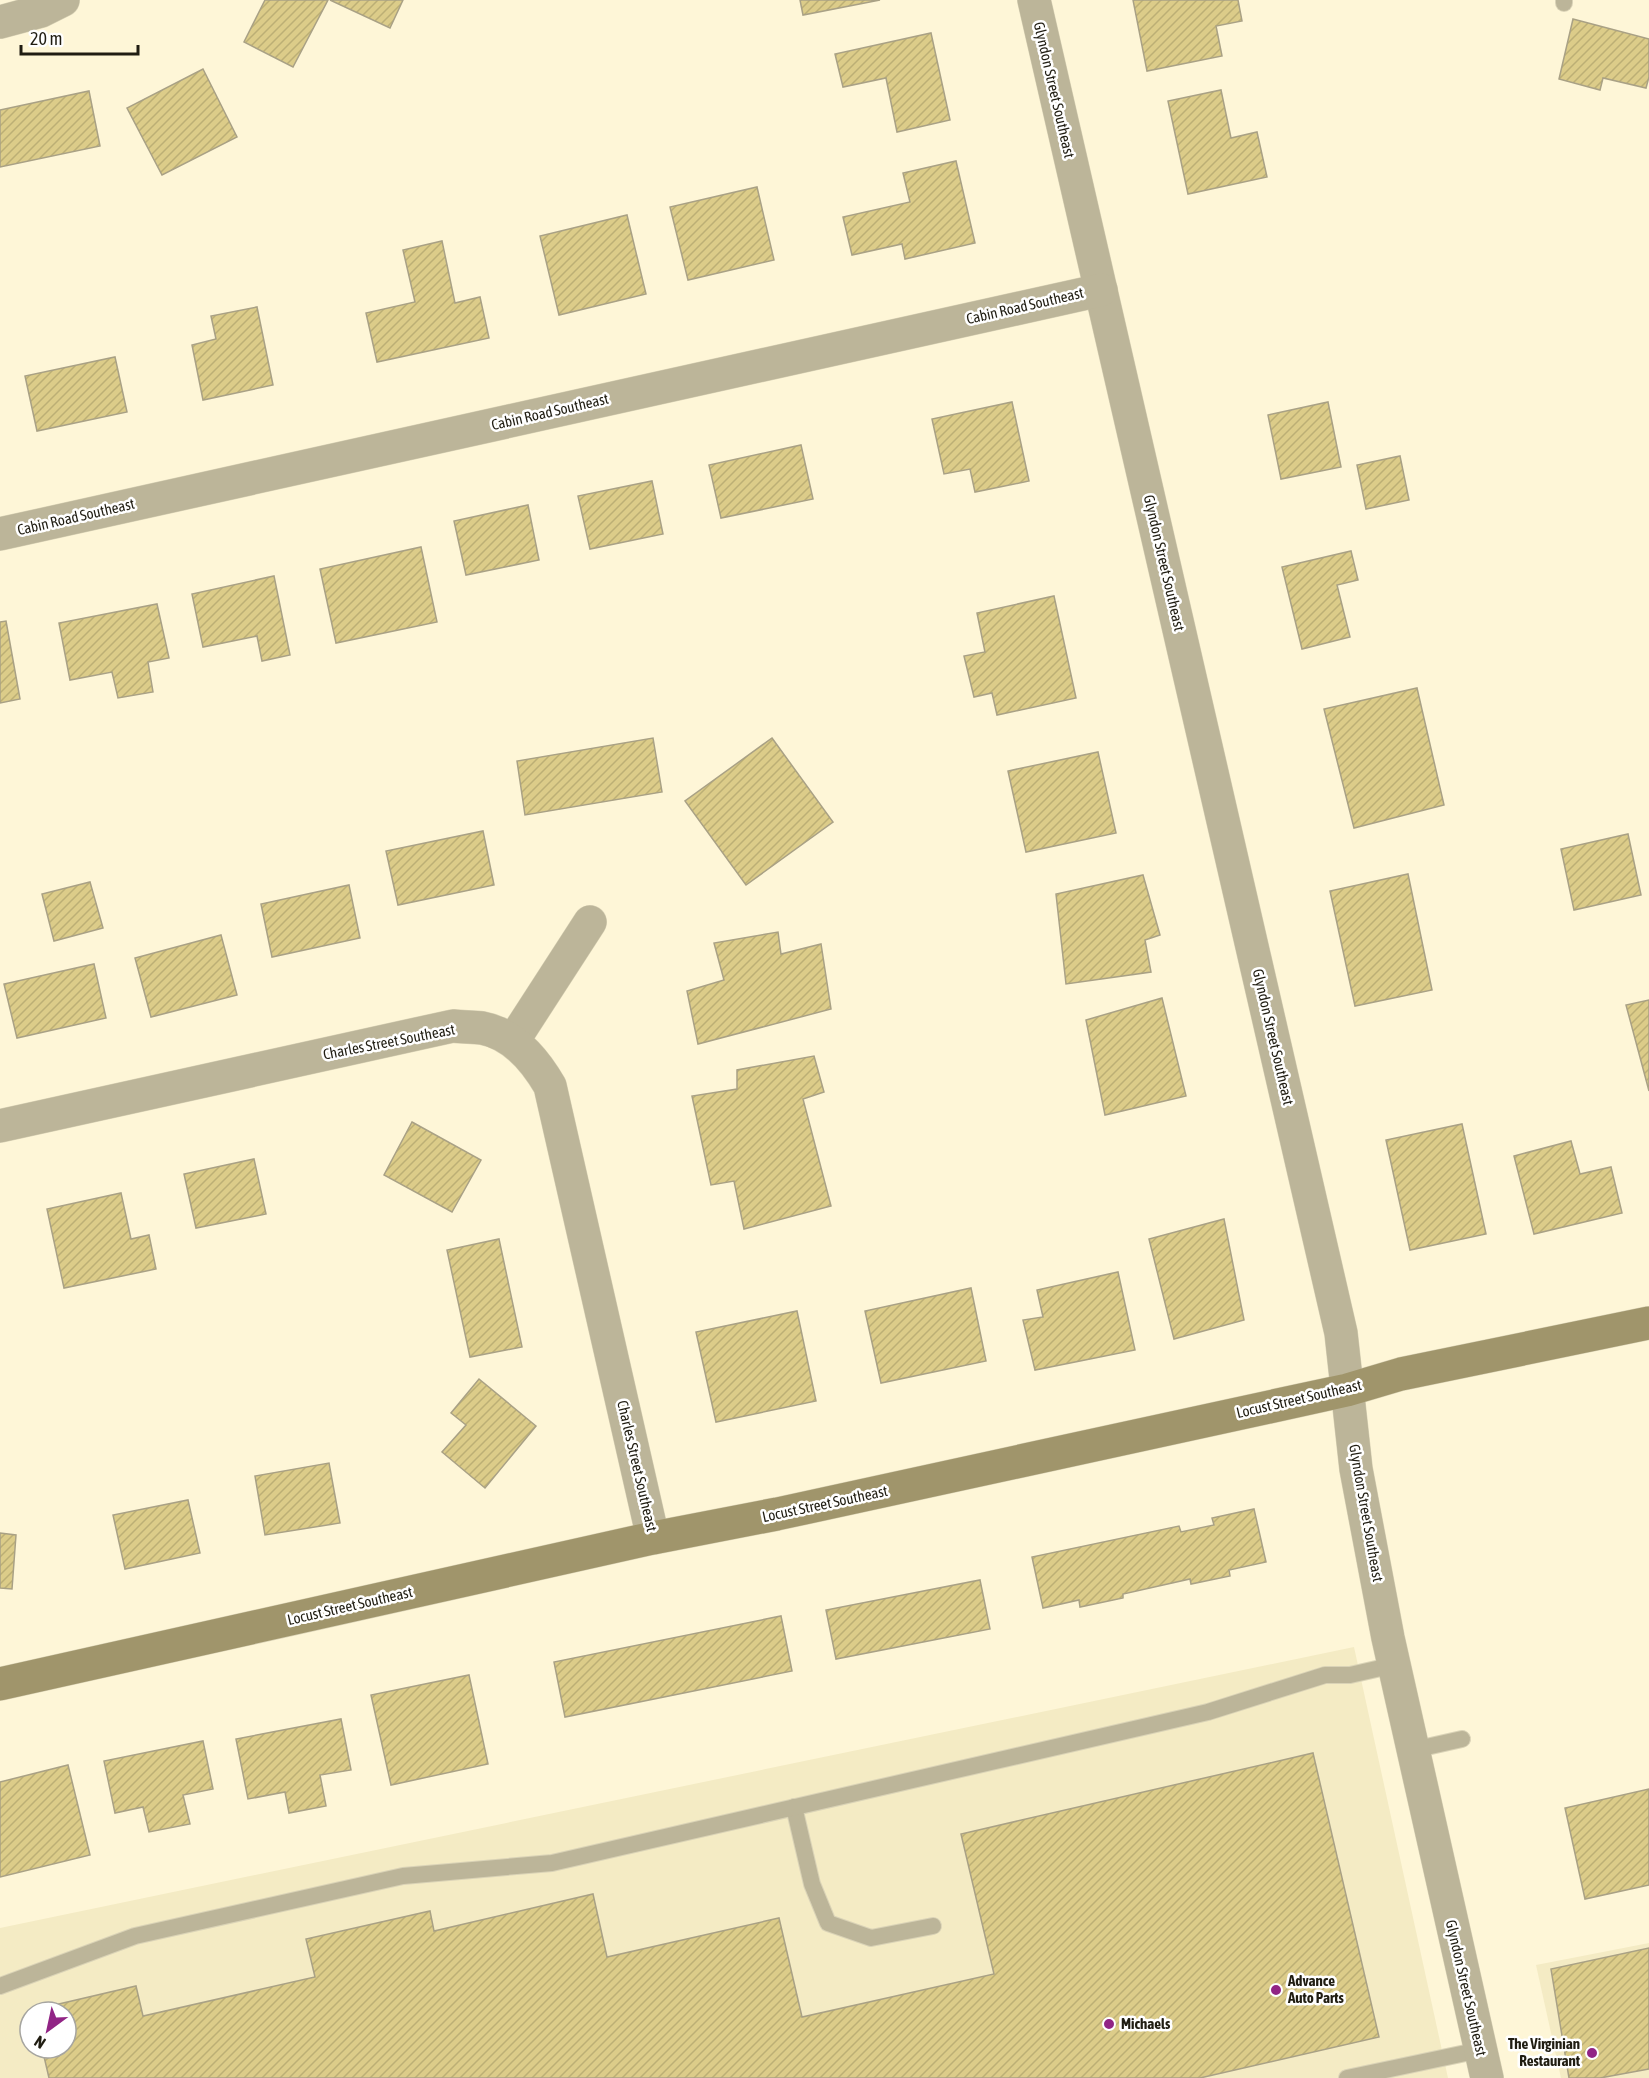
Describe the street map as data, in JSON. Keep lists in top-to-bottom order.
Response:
{
  "streets": {
    "street": [
      "Glyndon Street Southeast",
      "Cabin Road Southeast",
      "Charles Street Southeast",
      "Locust Street Southeast"
    ]
  },
  "crossings": [
    ["Glyndon Street Southeast", "Cabin Road Southeast"],
    ["Glyndon Street Southeast", "Locust Street Southeast"],
    ["Charles Street Southeast", "Locust Street Southeast"]
  ],
  "places": ["Advance Auto Parts", "Michaels", "The Virginian Restaurant"],
  "scale_bar": "20 m",
  "north": "bottom left"
}
